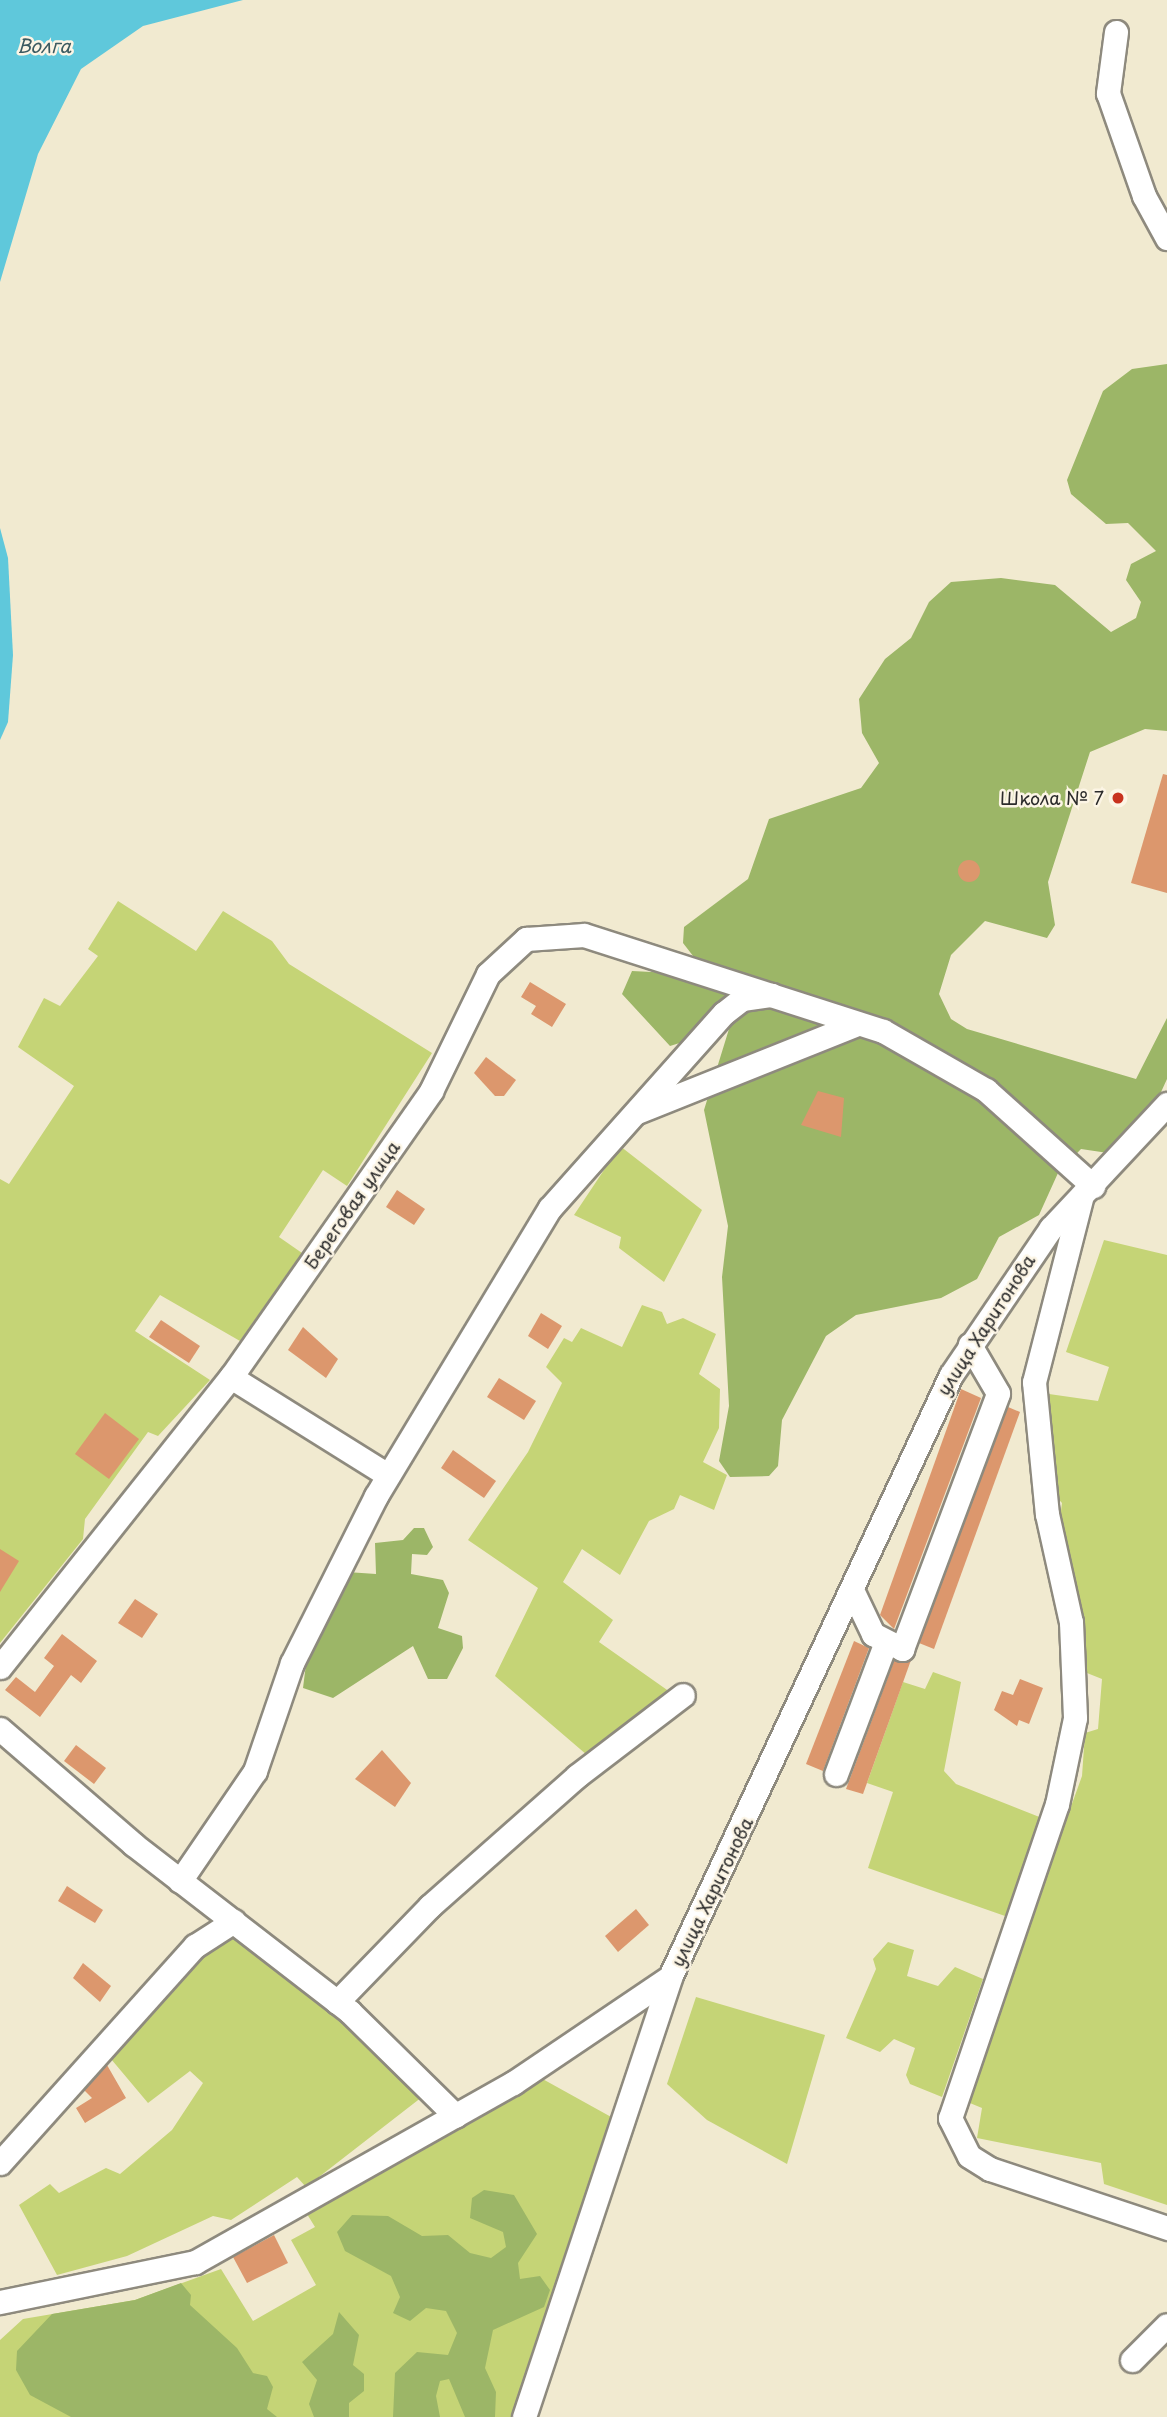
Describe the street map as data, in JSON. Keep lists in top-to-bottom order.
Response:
{
  "streets": {
    "street": ["Береговая улица", "улица Харитонова"]
  },
  "crossings": [
    ["Береговая улица", "улица Харитонова"]
  ],
  "water": ["Волга"],
  "places": ["Школа № 7"]
}
